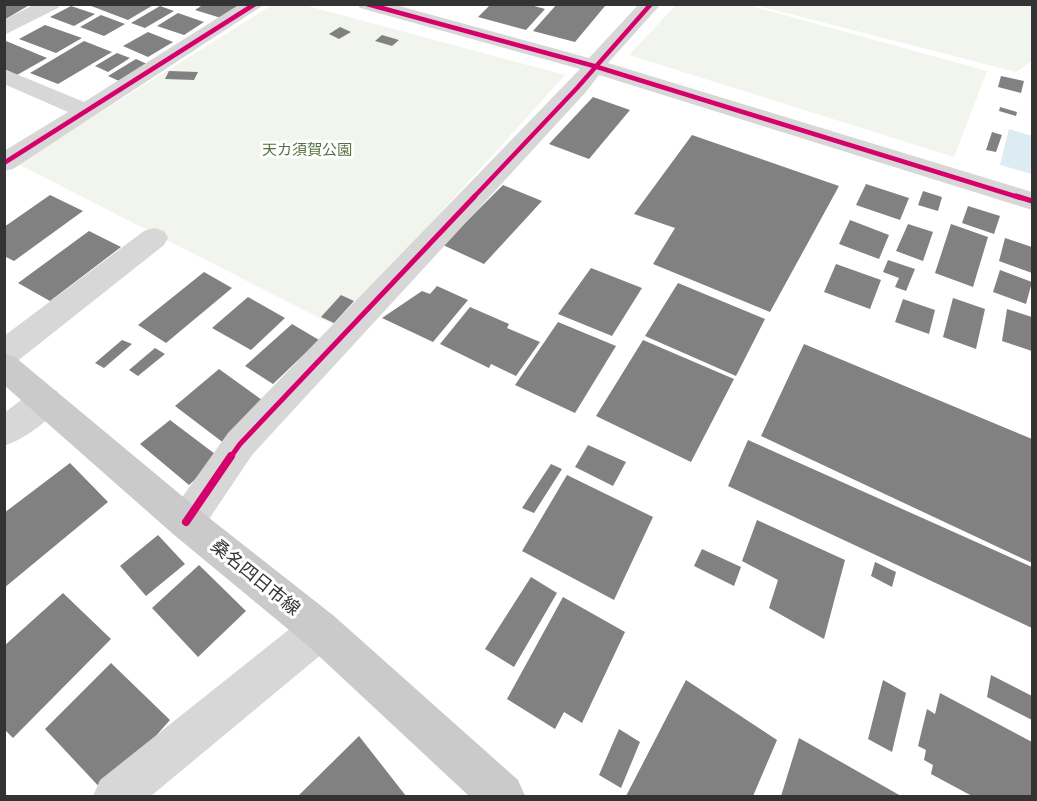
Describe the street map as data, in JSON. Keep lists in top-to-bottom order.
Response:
{
  "streets": {
    "main road": ["桑名四日市線"]
  },
  "parks": ["天カ須賀公園"]
}
